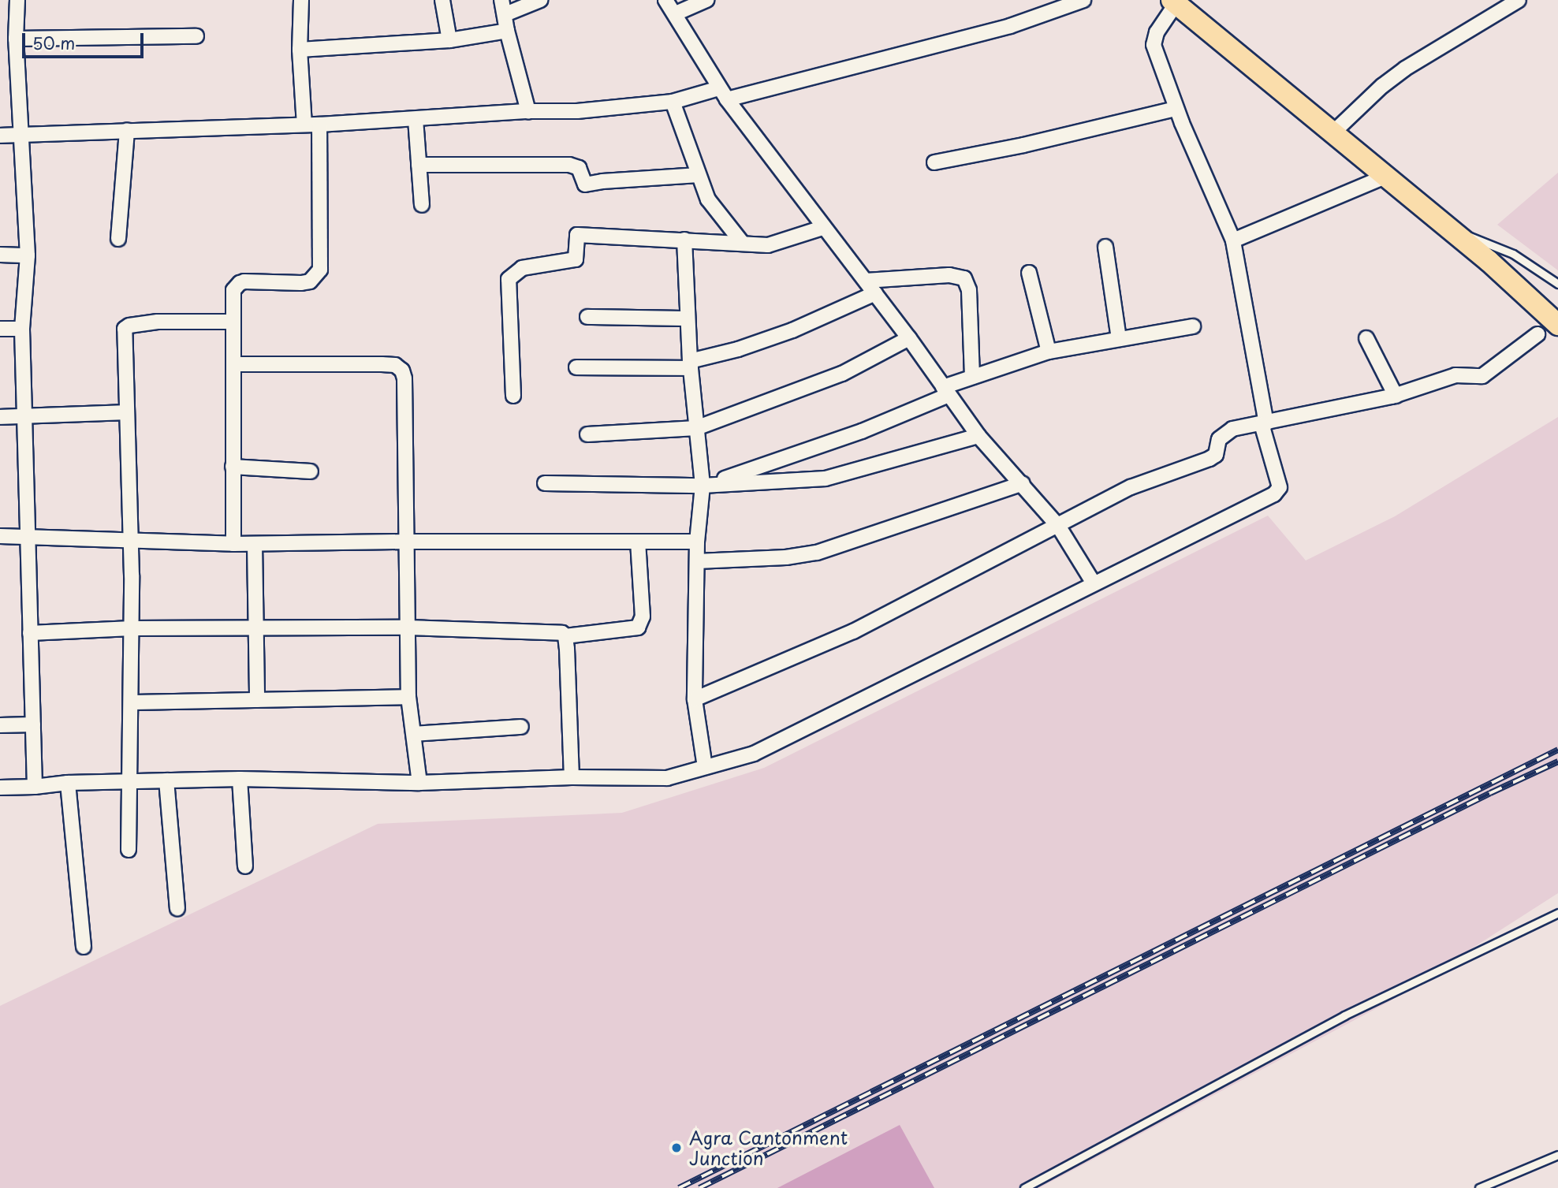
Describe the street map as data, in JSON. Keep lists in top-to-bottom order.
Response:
{
  "places": ["Agra Cantonment Junction"],
  "scale_bar": "50 m"
}
